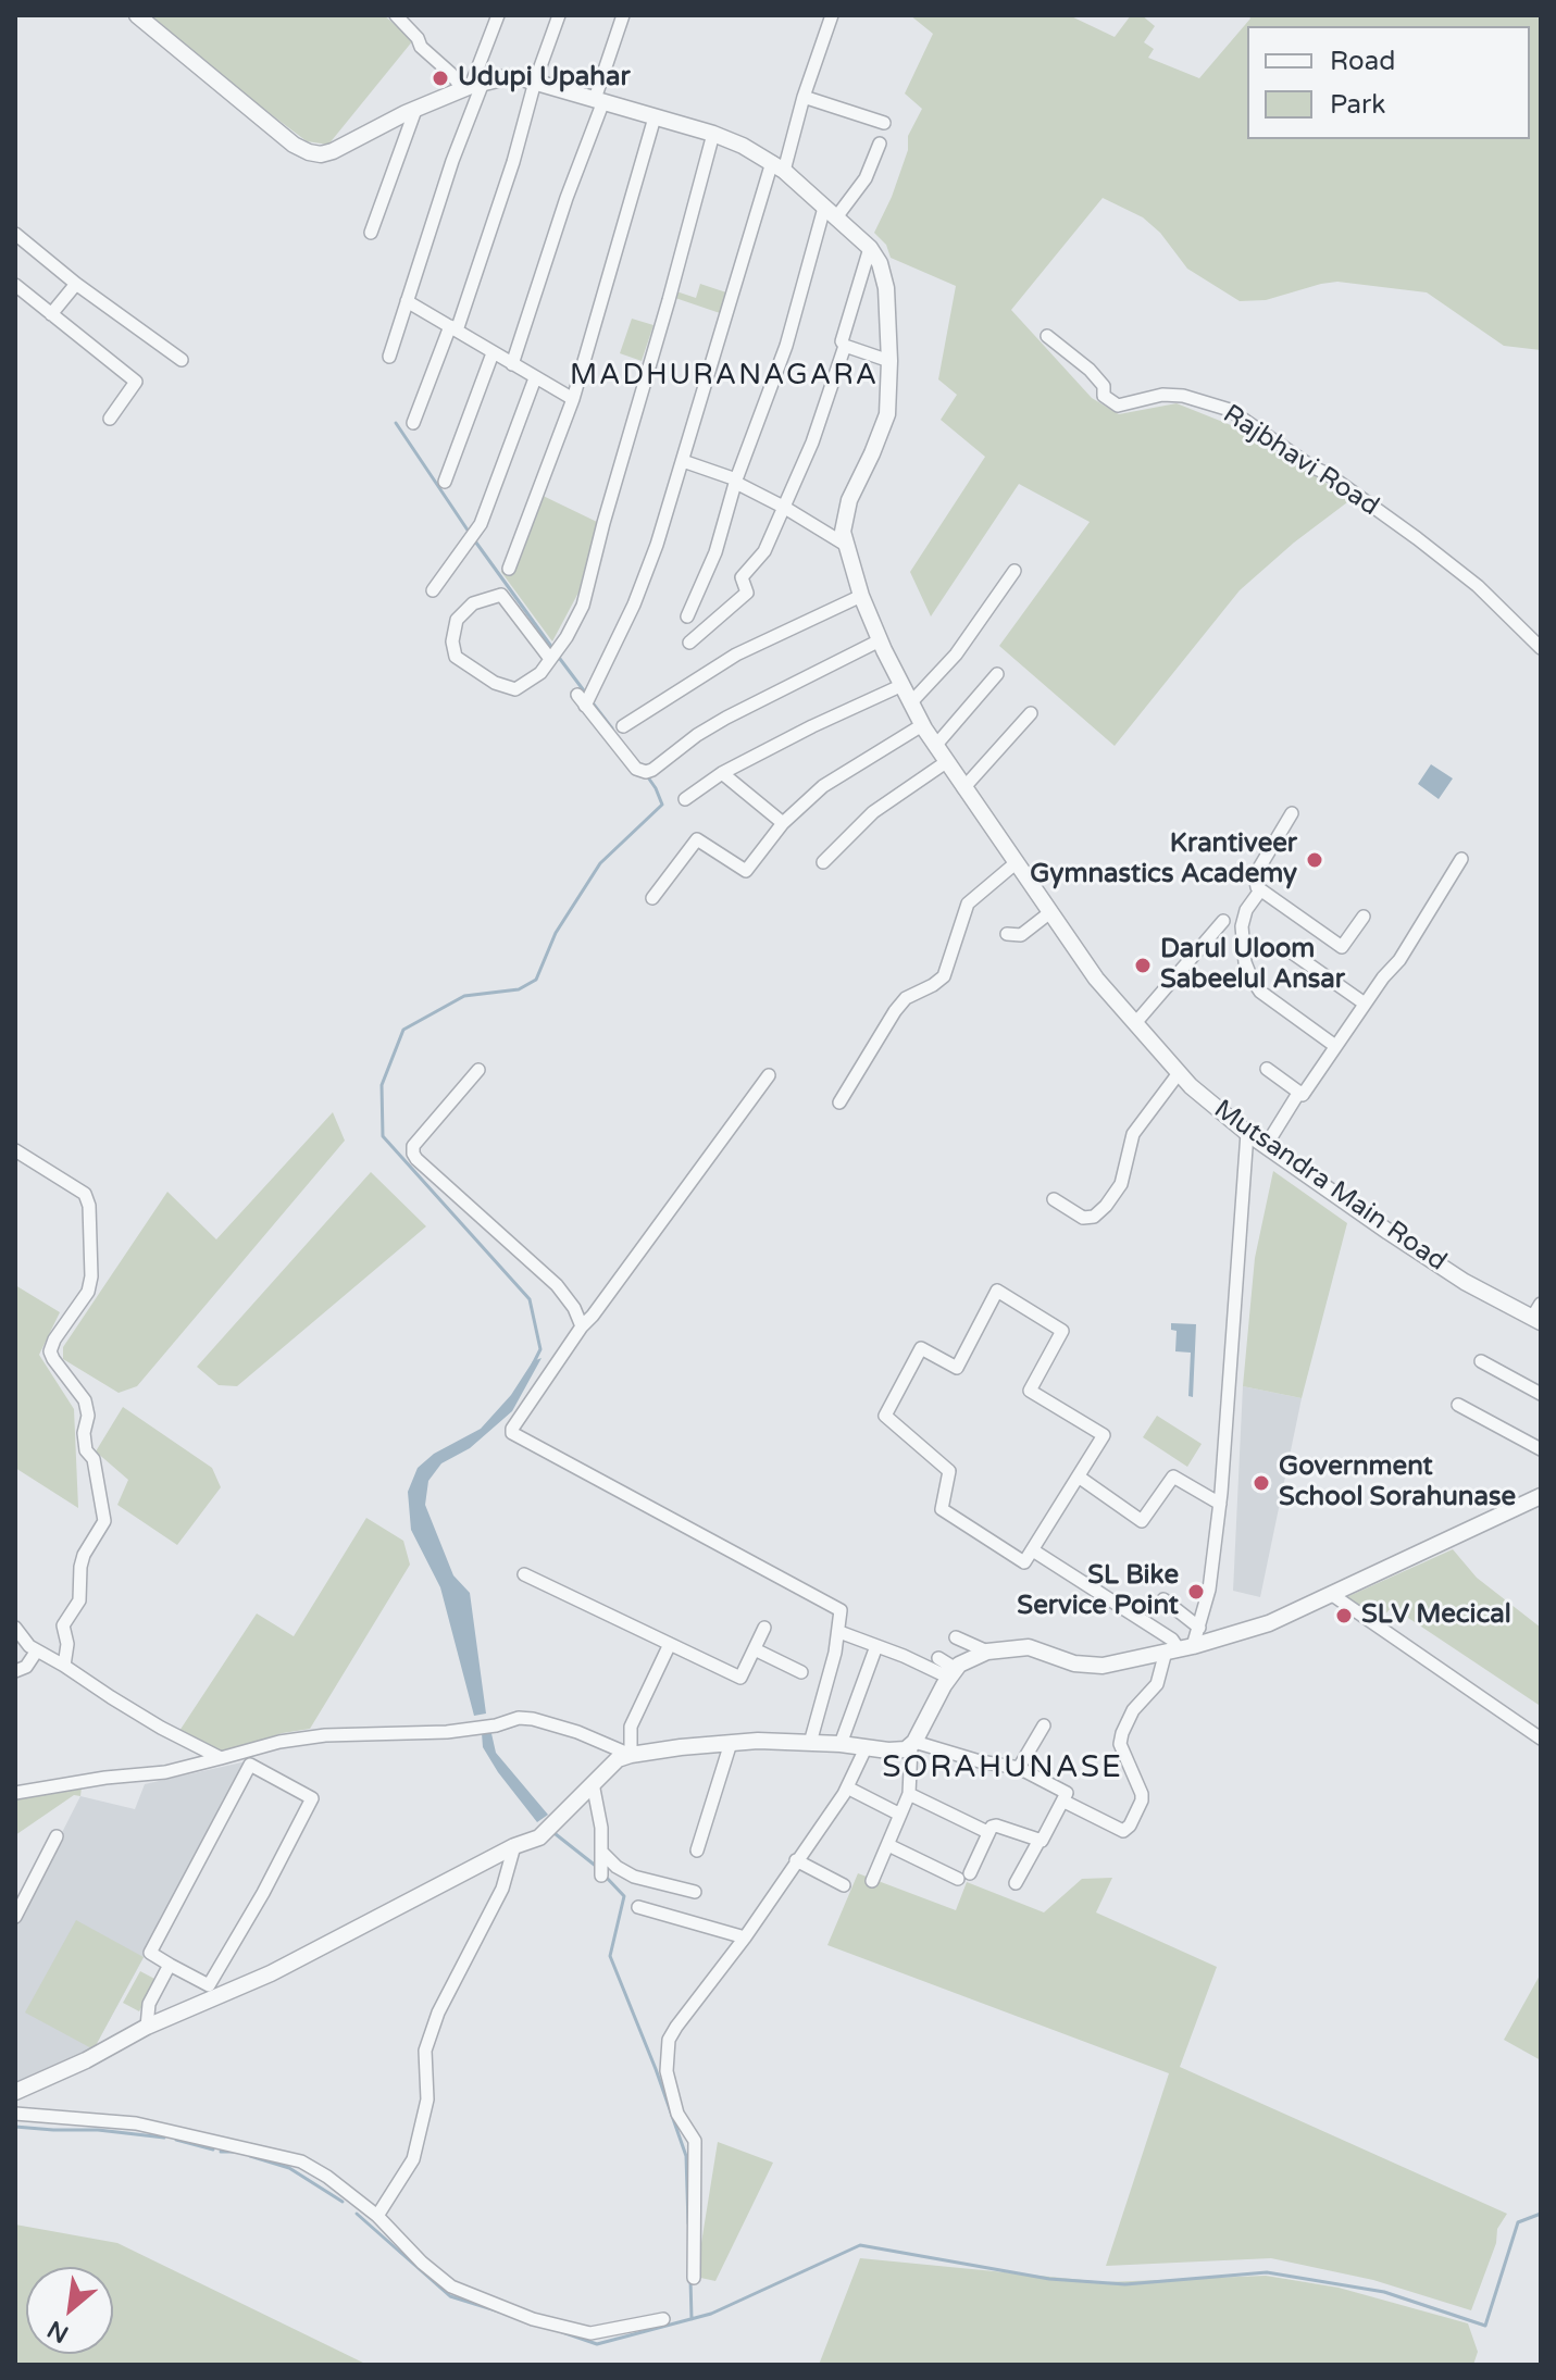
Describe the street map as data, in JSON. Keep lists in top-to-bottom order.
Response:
{
  "streets": {
    "street": ["Rajbhavi Road", "Mutsandra Main Road"]
  },
  "districts": ["MADHURANAGARA", "SORAHUNASE"],
  "places": [
    "Udupi Upahar",
    "Krantiveer Gymnastics Academy",
    "Darul Uloom Sabeelul Ansar",
    "Government School Sorahunase",
    "SL Bike Service Point",
    "SLV Mecical"
  ],
  "legend": ["Road", "Park"],
  "north": "bottom left"
}
